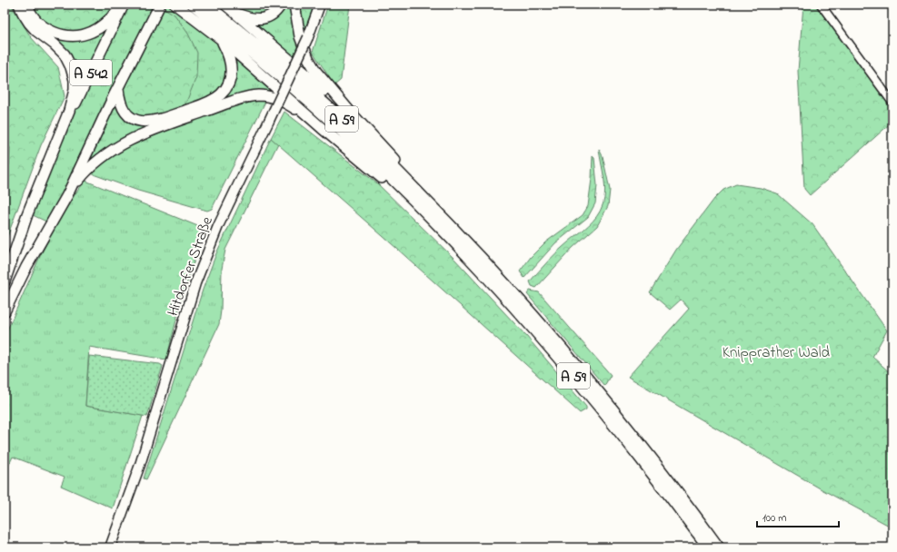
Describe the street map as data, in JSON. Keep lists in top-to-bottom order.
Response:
{
  "streets": {
    "highway": ["A 542", "A 59"],
    "main road": ["Hitdorfer Straße"]
  },
  "parks": ["Knipprather Wald"],
  "scale_bar": "100 m"
}
